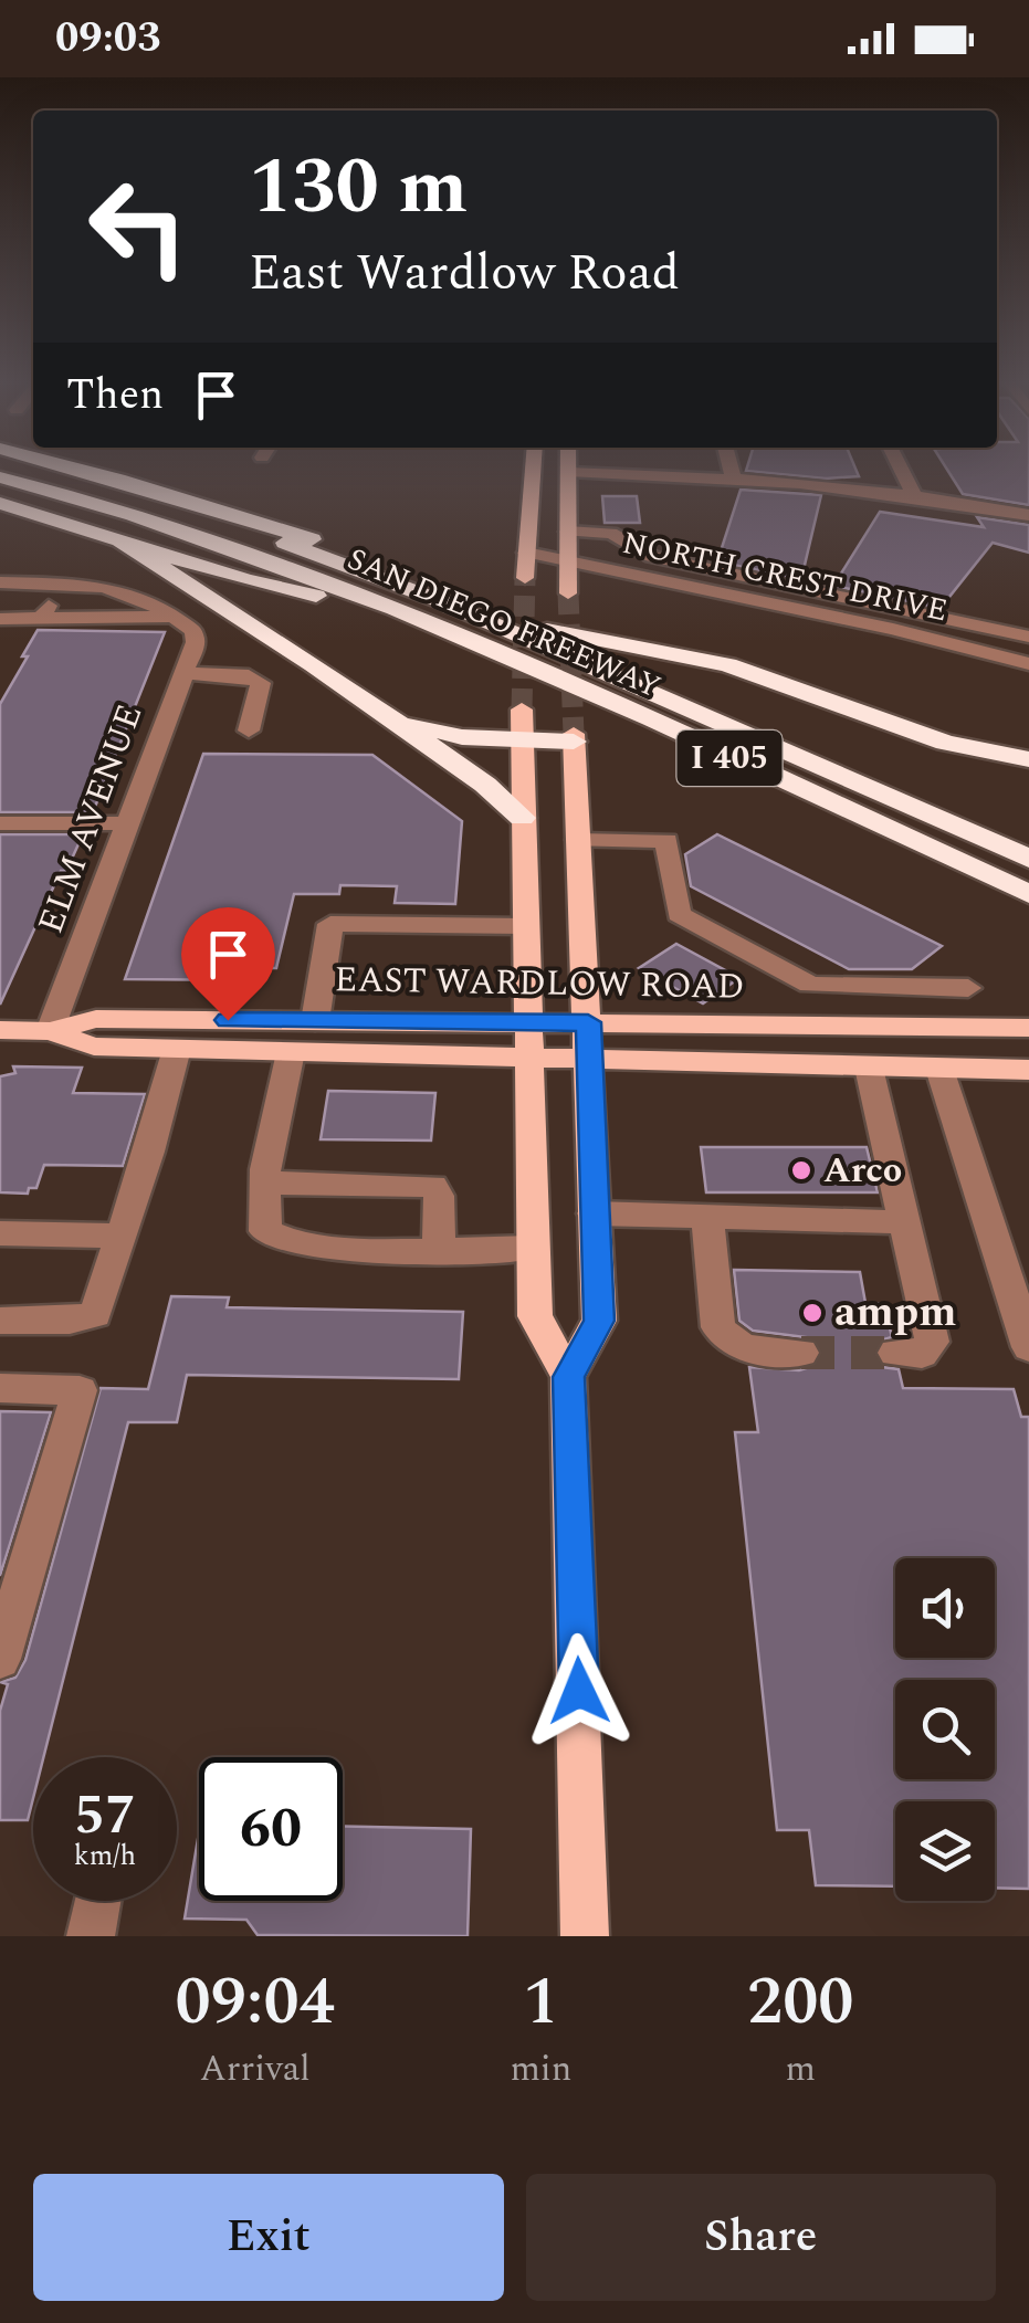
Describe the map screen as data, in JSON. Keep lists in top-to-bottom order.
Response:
{
  "streets": {
    "highway": ["SAN DIEGO FREEWAY", "I 405"],
    "main road": ["EAST WARDLOW ROAD"],
    "street": ["NORTH CREST DRIVE", "ELM AVENUE"]
  },
  "crossings": [
    ["ELM AVENUE", "EAST WARDLOW ROAD"]
  ],
  "places": ["Arco", "ampm"],
  "page": {
    "status": "09:03",
    "turn": ["130 m", "East Wardlow Road"],
    "then": "Then",
    "speed": "57 km/h",
    "limit": "60",
    "eta": [
      "09:04",
      "Arrival",
      "1",
      "min",
      "200",
      "m"
    ],
    "buttons": ["Exit", "Share"]
  }
}
